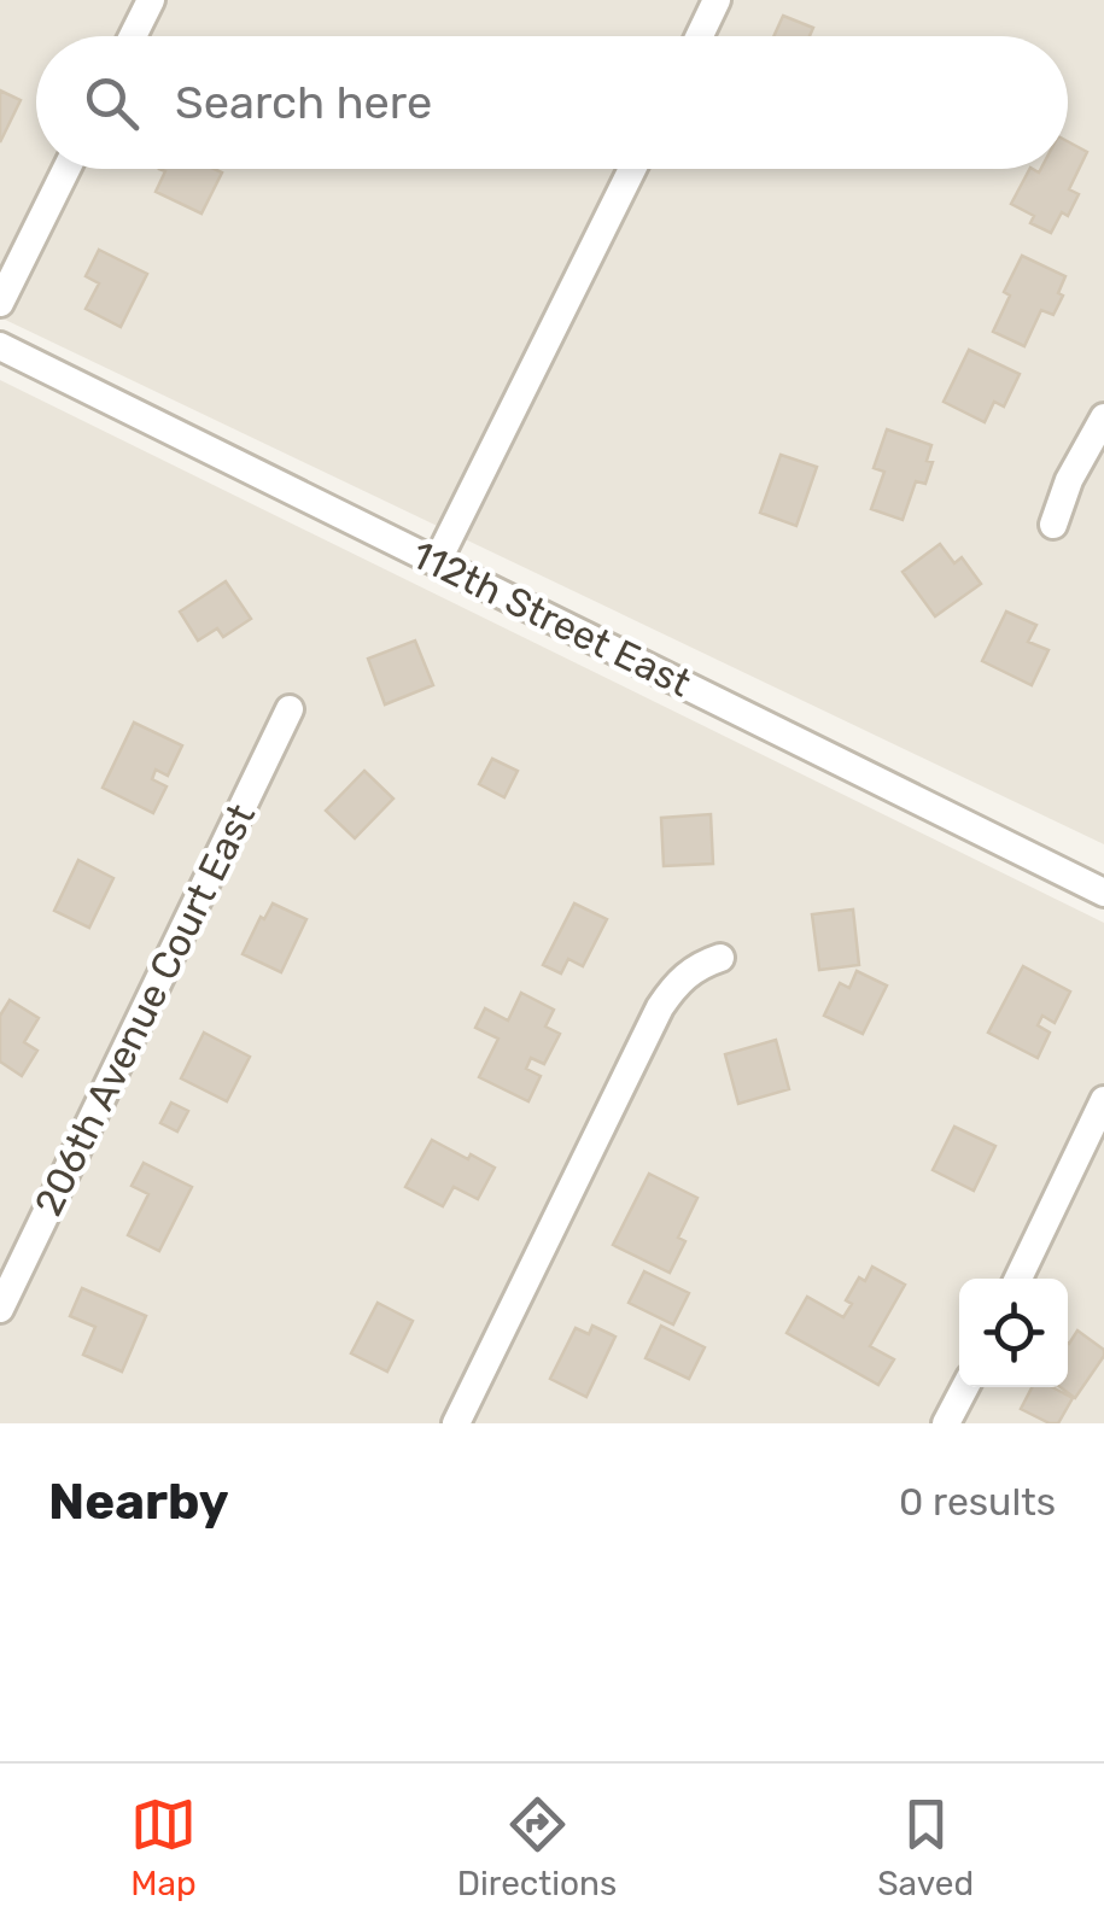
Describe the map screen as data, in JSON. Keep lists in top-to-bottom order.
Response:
{
  "streets": {
    "street": ["112th Street East", "206th Avenue Court East"]
  },
  "page": {
    "search": "Search here",
    "heading": ["Nearby", "0 results"],
    "nav": ["Map", "Directions", "Saved"]
  }
}
